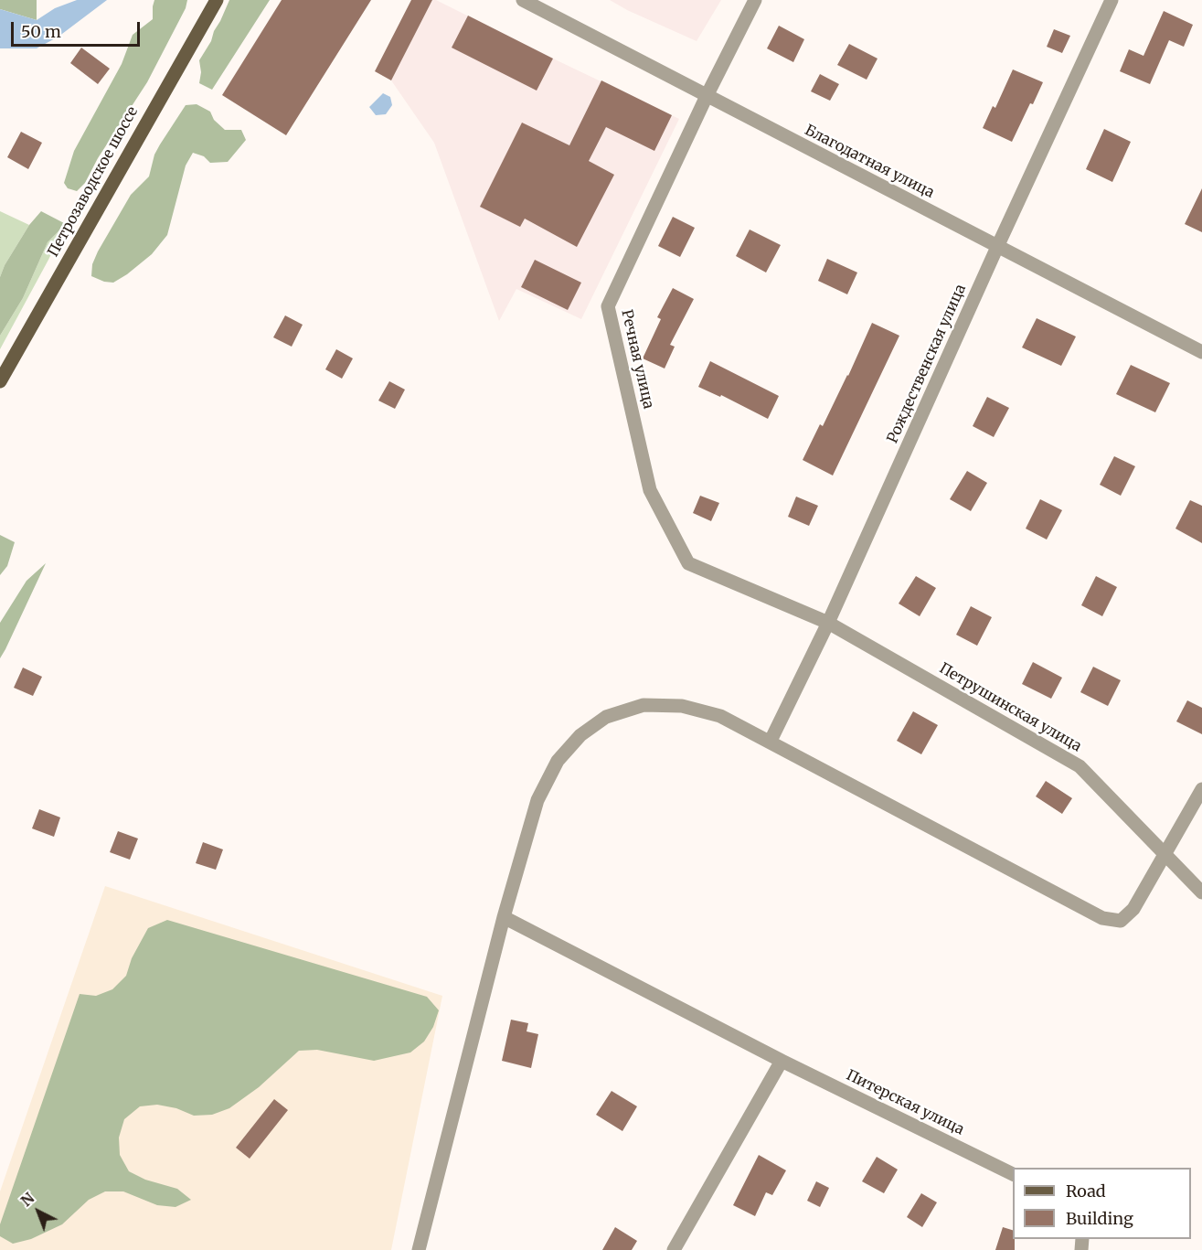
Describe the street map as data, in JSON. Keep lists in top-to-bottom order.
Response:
{
  "streets": {
    "main road": ["Петрозаводское шоссе"],
    "street": [
      "Благодатная улица",
      "Речная улица",
      "Рождественская улица",
      "Петрушинская улица",
      "Питерская улица"
    ]
  },
  "crossings": [
    ["Благодатная улица", "Речная улица"],
    ["Благодатная улица", "Рождественская улица"],
    ["Речная улица", "Рождественская улица"],
    ["Речная улица", "Петрушинская улица"],
    ["Рождественская улица", "Петрушинская улица"]
  ],
  "legend": ["Road", "Building"],
  "scale_bar": "50 m",
  "north": "top left"
}
